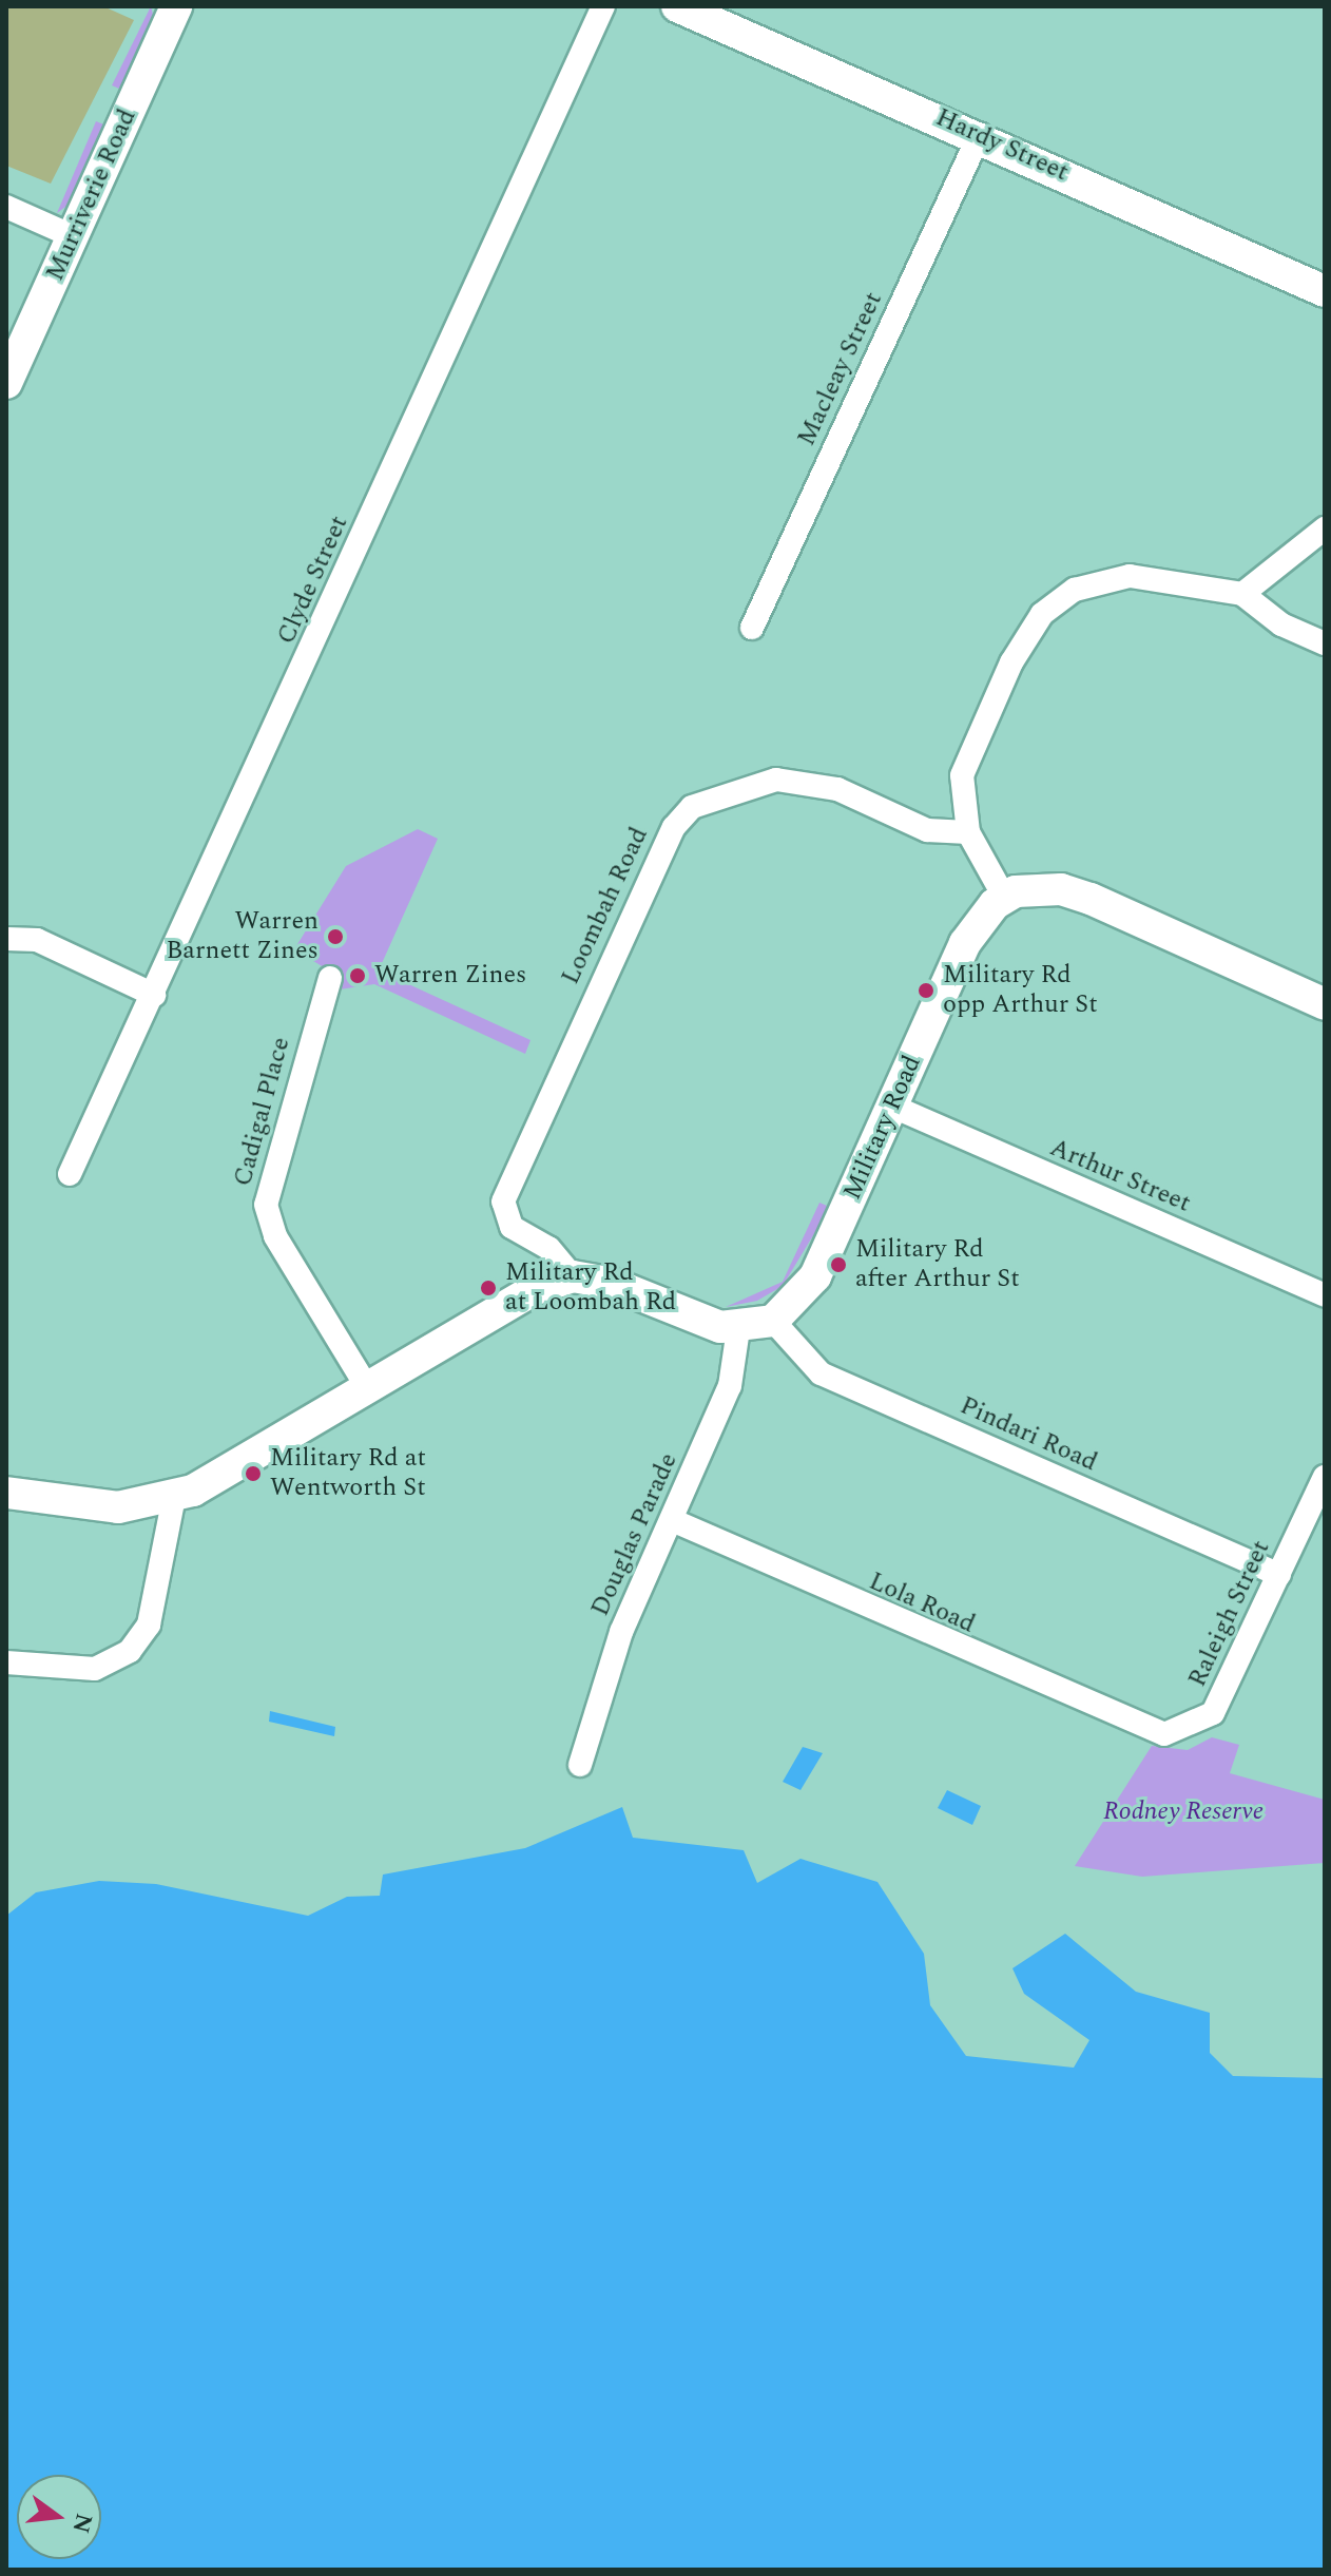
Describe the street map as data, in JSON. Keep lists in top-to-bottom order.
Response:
{
  "streets": {
    "street": [
      "Hardy Street",
      "Murriverie Road",
      "Macleay Street",
      "Clyde Street",
      "Loombah Road",
      "Cadigal Place",
      "Military Road",
      "Arthur Street",
      "Pindari Road",
      "Douglas Parade",
      "Lola Road",
      "Raleigh Street"
    ]
  },
  "crossings": [
    ["Hardy Street", "Macleay Street"],
    ["Military Road", "Arthur Street"],
    ["Military Road", "Pindari Road"],
    ["Pindari Road", "Raleigh Street"],
    ["Douglas Parade", "Lola Road"],
    ["Lola Road", "Raleigh Street"]
  ],
  "parks": ["Rodney Reserve"],
  "places": [
    "Warren Barnett Zines",
    "Warren Zines",
    "Military Rd opp Arthur St",
    "Military Rd after Arthur St",
    "Military Rd at Loombah Rd",
    "Military Rd at Wentworth St"
  ],
  "north": "right"
}
